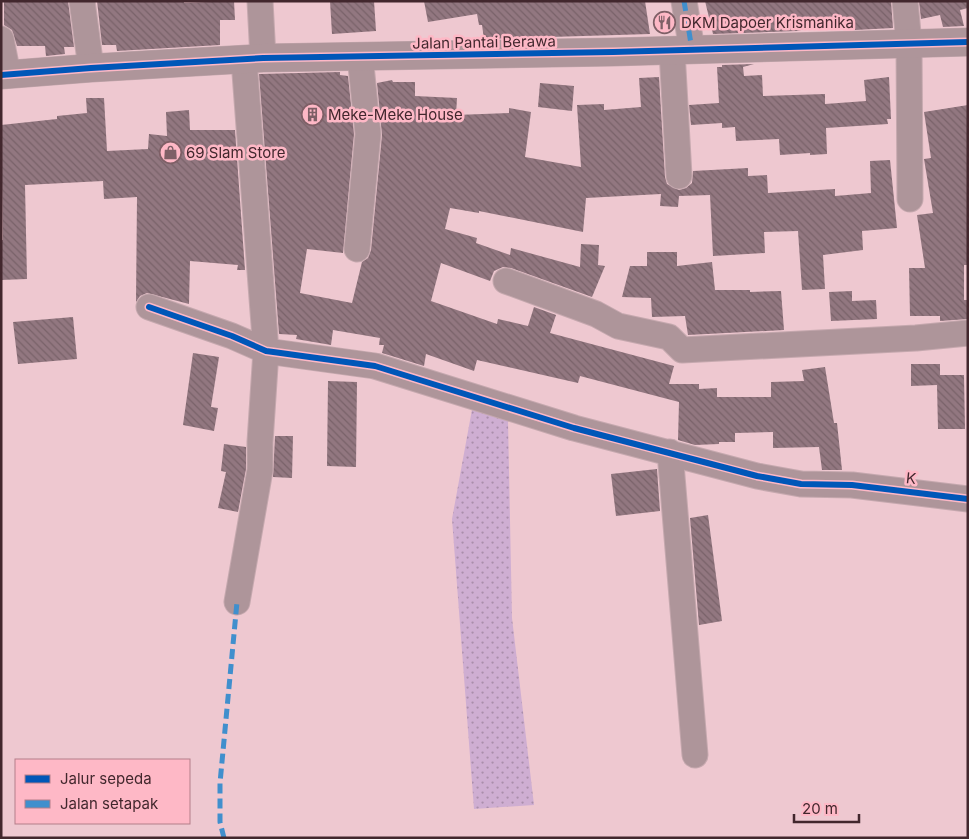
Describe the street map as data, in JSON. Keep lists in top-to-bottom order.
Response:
{
  "streets": {
    "street": ["Jalan Pantai Berawa", "K"]
  },
  "places": {
    "restaurant": ["DKM Dapoer Krismanika"],
    "building": ["Meke-Meke House"],
    "shop": ["69 Slam Store"]
  },
  "legend": ["Jalur sepeda", "Jalan setapak"],
  "scale_bar": "20 m"
}
